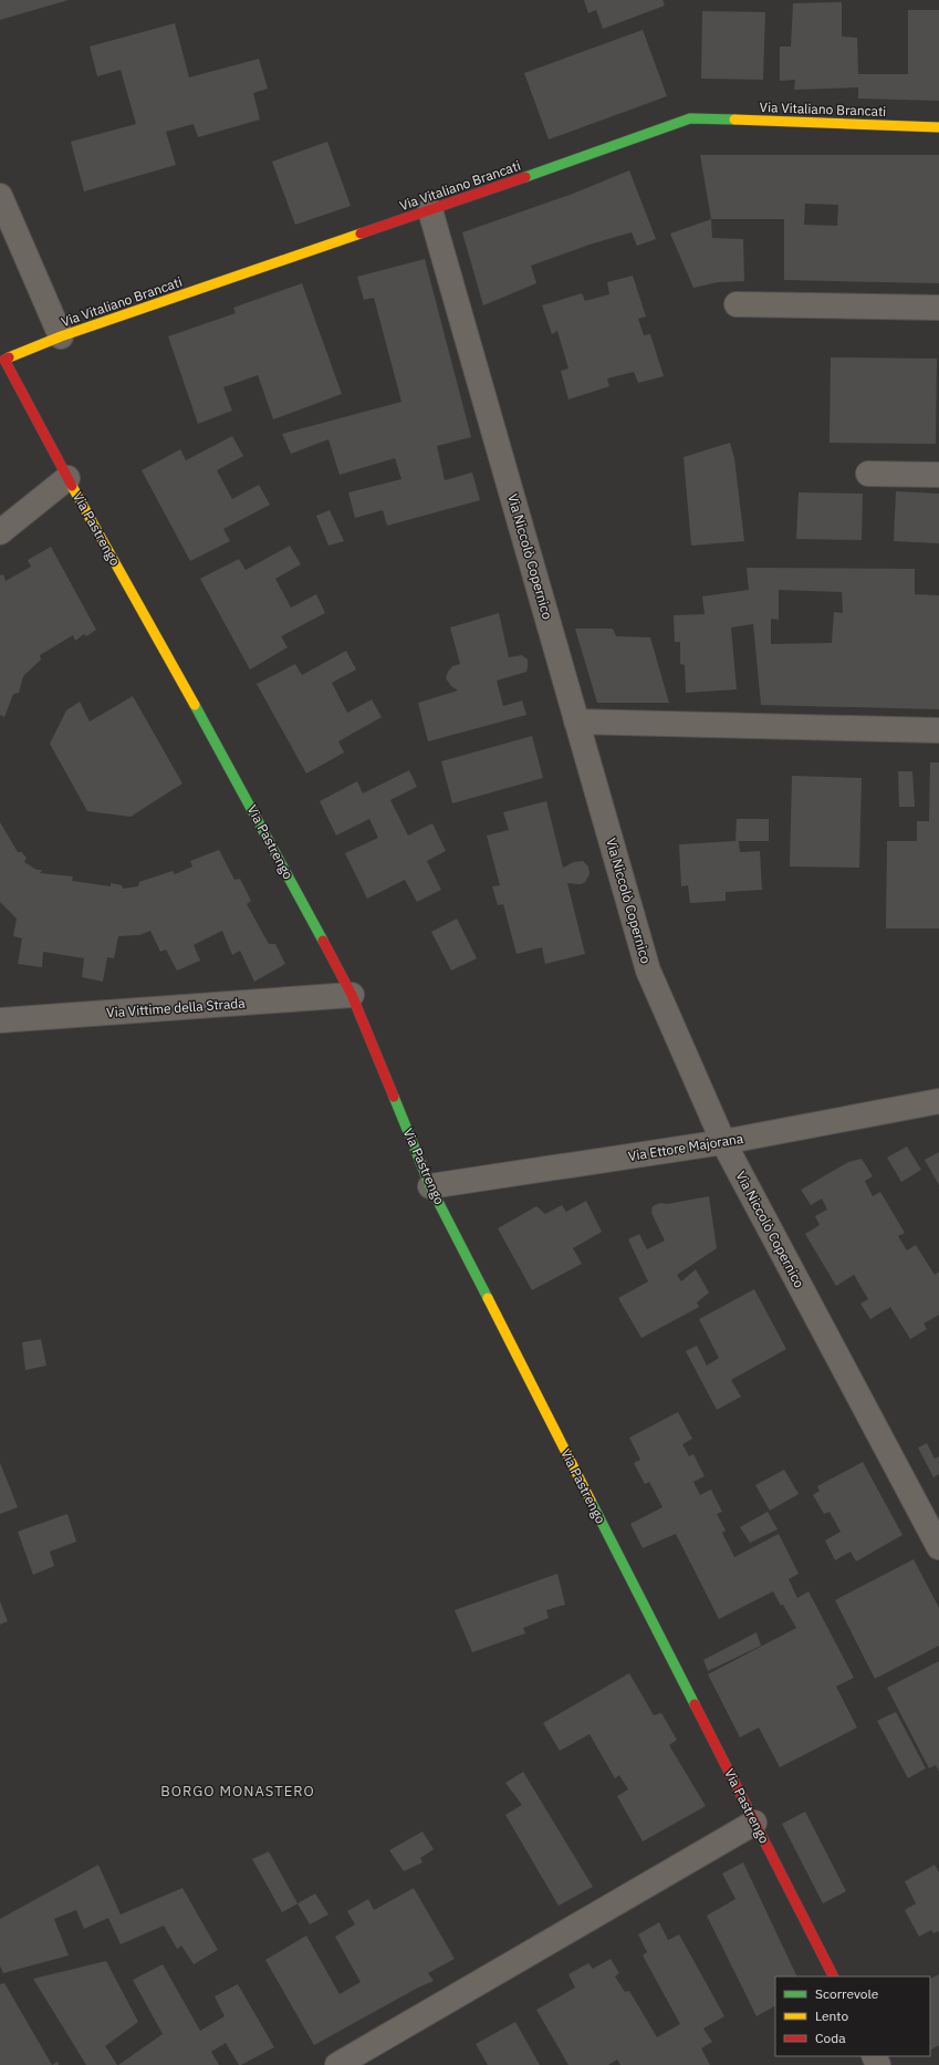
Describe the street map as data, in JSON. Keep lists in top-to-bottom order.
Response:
{
  "streets": {
    "street": [
      "Via Vitaliano Brancati",
      "Via Pastrengo",
      "Via Niccolò Copernico",
      "Via Vittime della Strada",
      "Via Ettore Majorana"
    ]
  },
  "crossings": [
    ["Via Vitaliano Brancati", "Via Pastrengo"],
    ["Via Vitaliano Brancati", "Via Niccolò Copernico"],
    ["Via Pastrengo", "Via Vittime della Strada"],
    ["Via Pastrengo", "Via Ettore Majorana"],
    ["Via Niccolò Copernico", "Via Ettore Majorana"]
  ],
  "districts": ["BORGO MONASTERO"],
  "legend": ["Scorrevole", "Lento", "Coda"]
}
